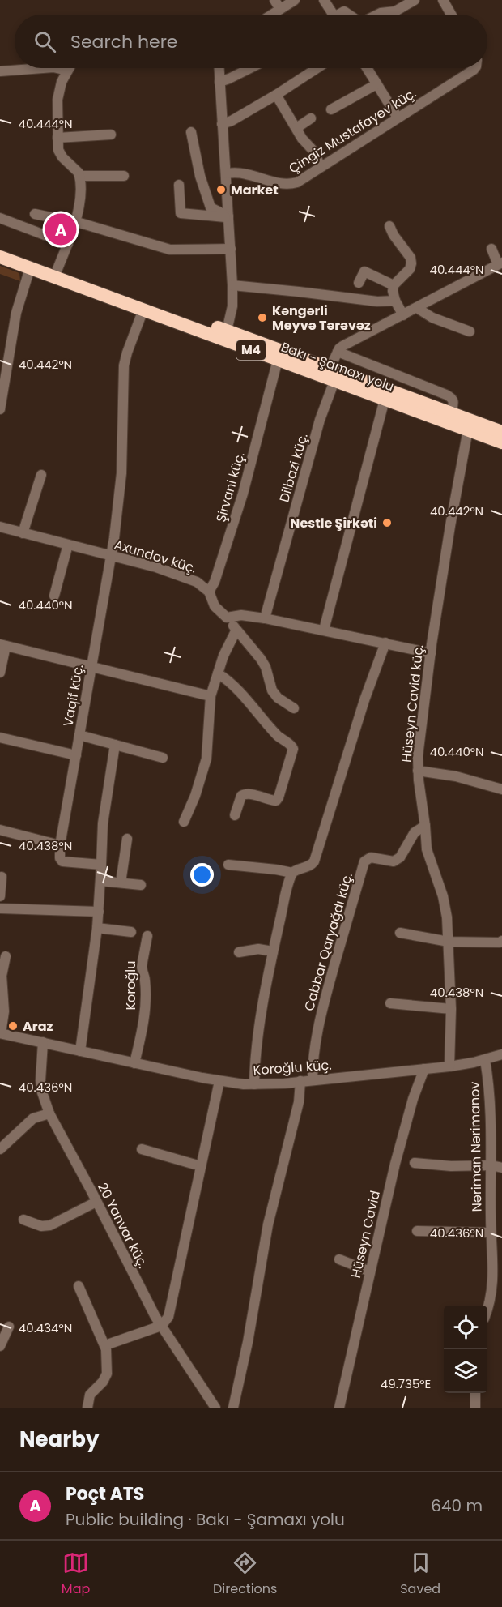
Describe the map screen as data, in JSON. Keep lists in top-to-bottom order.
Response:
{
  "streets": {
    "highway": ["M4", "Bakı - Şamaxı yolu"],
    "street": [
      "Çingiz Mustafayev küç.",
      "Dilbazi küç.",
      "Şirvani küç.",
      "Axundov küç.",
      "Vaqif küç.",
      "Hüseyn Cavid küç.",
      "Cabbar Qaryağdı küç.",
      "Koroğlu",
      "Koroğlu küç.",
      "Nəriman Nərimanov",
      "20 Yanvar küç.",
      "Hüseyn Cavid"
    ]
  },
  "crossings": [
    ["Bakı - Şamaxı yolu", "Dilbazi küç."],
    ["Bakı - Şamaxı yolu", "Şirvani küç."],
    ["Bakı - Şamaxı yolu", "Vaqif küç."],
    ["Bakı - Şamaxı yolu", "Hüseyn Cavid küç."],
    ["Şirvani küç.", "Axundov küç."],
    ["Axundov küç.", "Vaqif küç."],
    ["Hüseyn Cavid küç.", "Cabbar Qaryağdı küç."],
    ["Hüseyn Cavid küç.", "Koroğlu küç."],
    ["Cabbar Qaryağdı küç.", "Koroğlu küç."],
    ["Koroğlu", "Koroğlu küç."],
    ["Koroğlu küç.", "Nəriman Nərimanov"],
    ["Koroğlu küç.", "20 Yanvar küç."],
    ["Koroğlu küç.", "Hüseyn Cavid"]
  ],
  "places": [
    "Market",
    "Kəngərli Meyvə Tərəvəz",
    "Nestle Şirkəti",
    "Araz"
  ],
  "page": {
    "search": "Search here",
    "pins": "A",
    "heading": "Nearby",
    "list": [
      {
        "mark": "A",
        "name": "Poçt ATS",
        "note": "Public building · Bakı - Şamaxı yolu",
        "value": "640 m"
      }
    ],
    "nav": ["Map", "Directions", "Saved"]
  },
  "coordinates": [
    "40.444°N",
    "40.442°N",
    "40.440°N",
    "40.438°N",
    "40.436°N",
    "40.434°N",
    "49.735°E"
  ]
}
